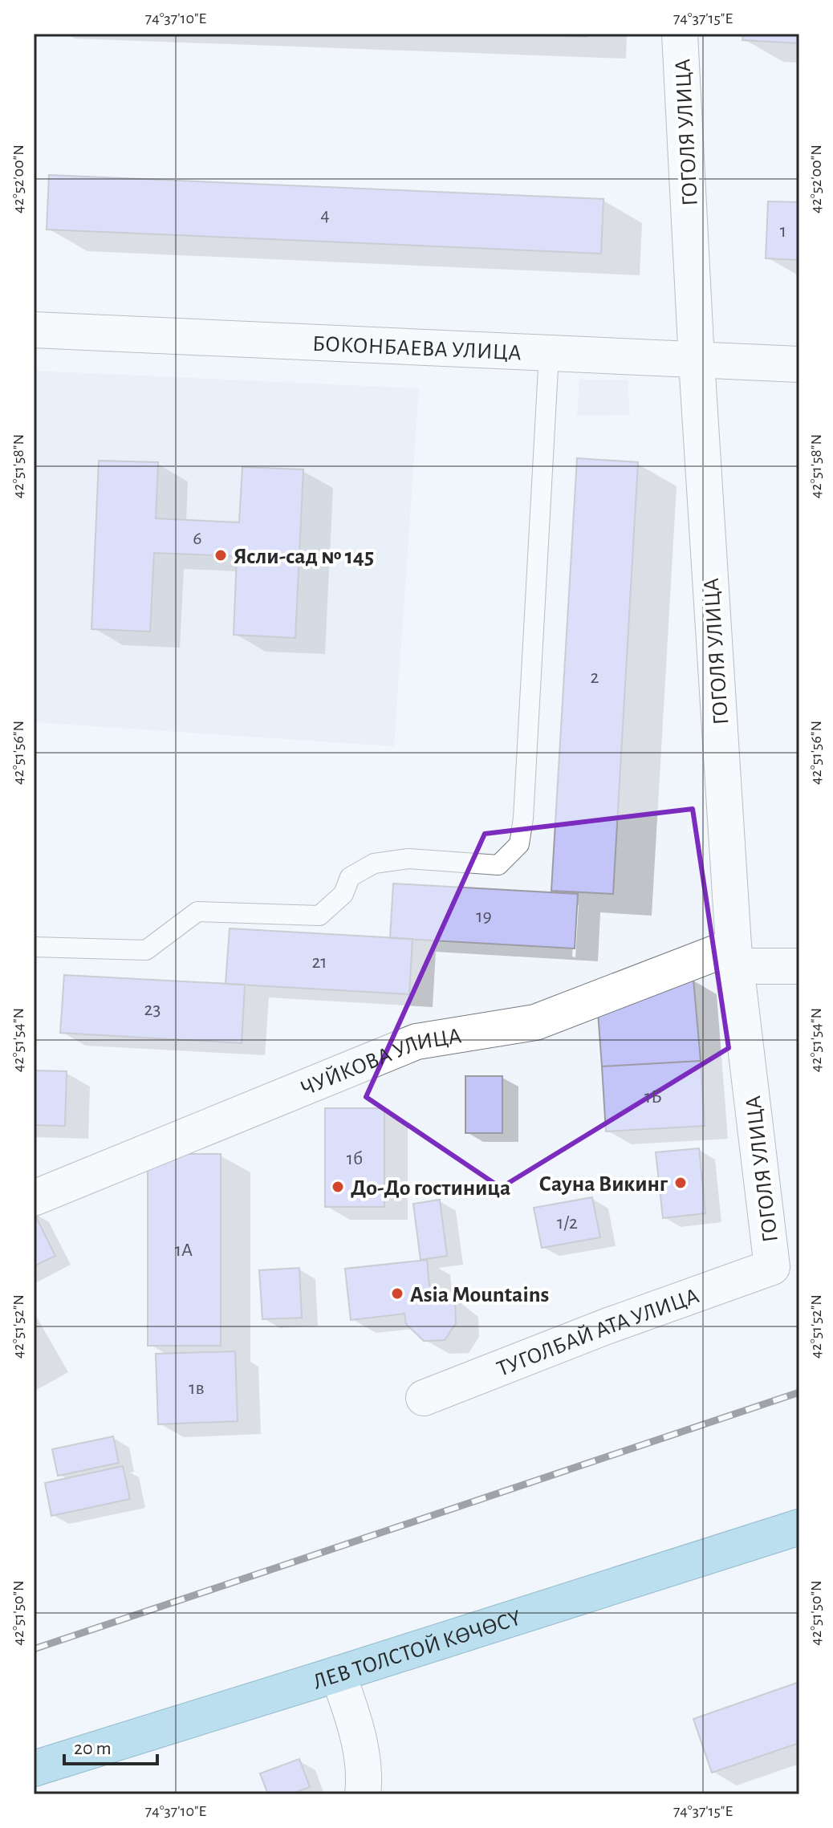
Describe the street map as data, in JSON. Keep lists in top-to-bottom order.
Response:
{
  "streets": {
    "main road": ["ЛЕВ ТОЛСТОЙ КӨЧӨСҮ"],
    "street": [
      "ГОГОЛЯ УЛИЦА",
      "БОКОНБАЕВА УЛИЦА",
      "ЧУЙКОВА УЛИЦА",
      "ТУГОЛБАЙ АТА УЛИЦА"
    ]
  },
  "crossings": [
    ["ГОГОЛЯ УЛИЦА", "БОКОНБАЕВА УЛИЦА"],
    ["ГОГОЛЯ УЛИЦА", "ЧУЙКОВА УЛИЦА"],
    ["ГОГОЛЯ УЛИЦА", "ТУГОЛБАЙ АТА УЛИЦА"]
  ],
  "places": [
    "Ясли-сад № 145",
    "Сауна Викинг",
    "До-До гостиница",
    "Asia Mountains"
  ],
  "house_numbers": [
    "4",
    "1",
    "6",
    "2",
    "19",
    "21",
    "23",
    "1Б",
    "1б",
    "1/2",
    "1А",
    "1в"
  ],
  "scale_bar": "20 m",
  "coordinates": [
    "74°37'10\"E",
    "74°37'15\"E",
    "42°52'00\"N",
    "42°51'58\"N",
    "42°51'56\"N",
    "42°51'54\"N",
    "42°51'52\"N",
    "42°51'50\"N"
  ]
}
